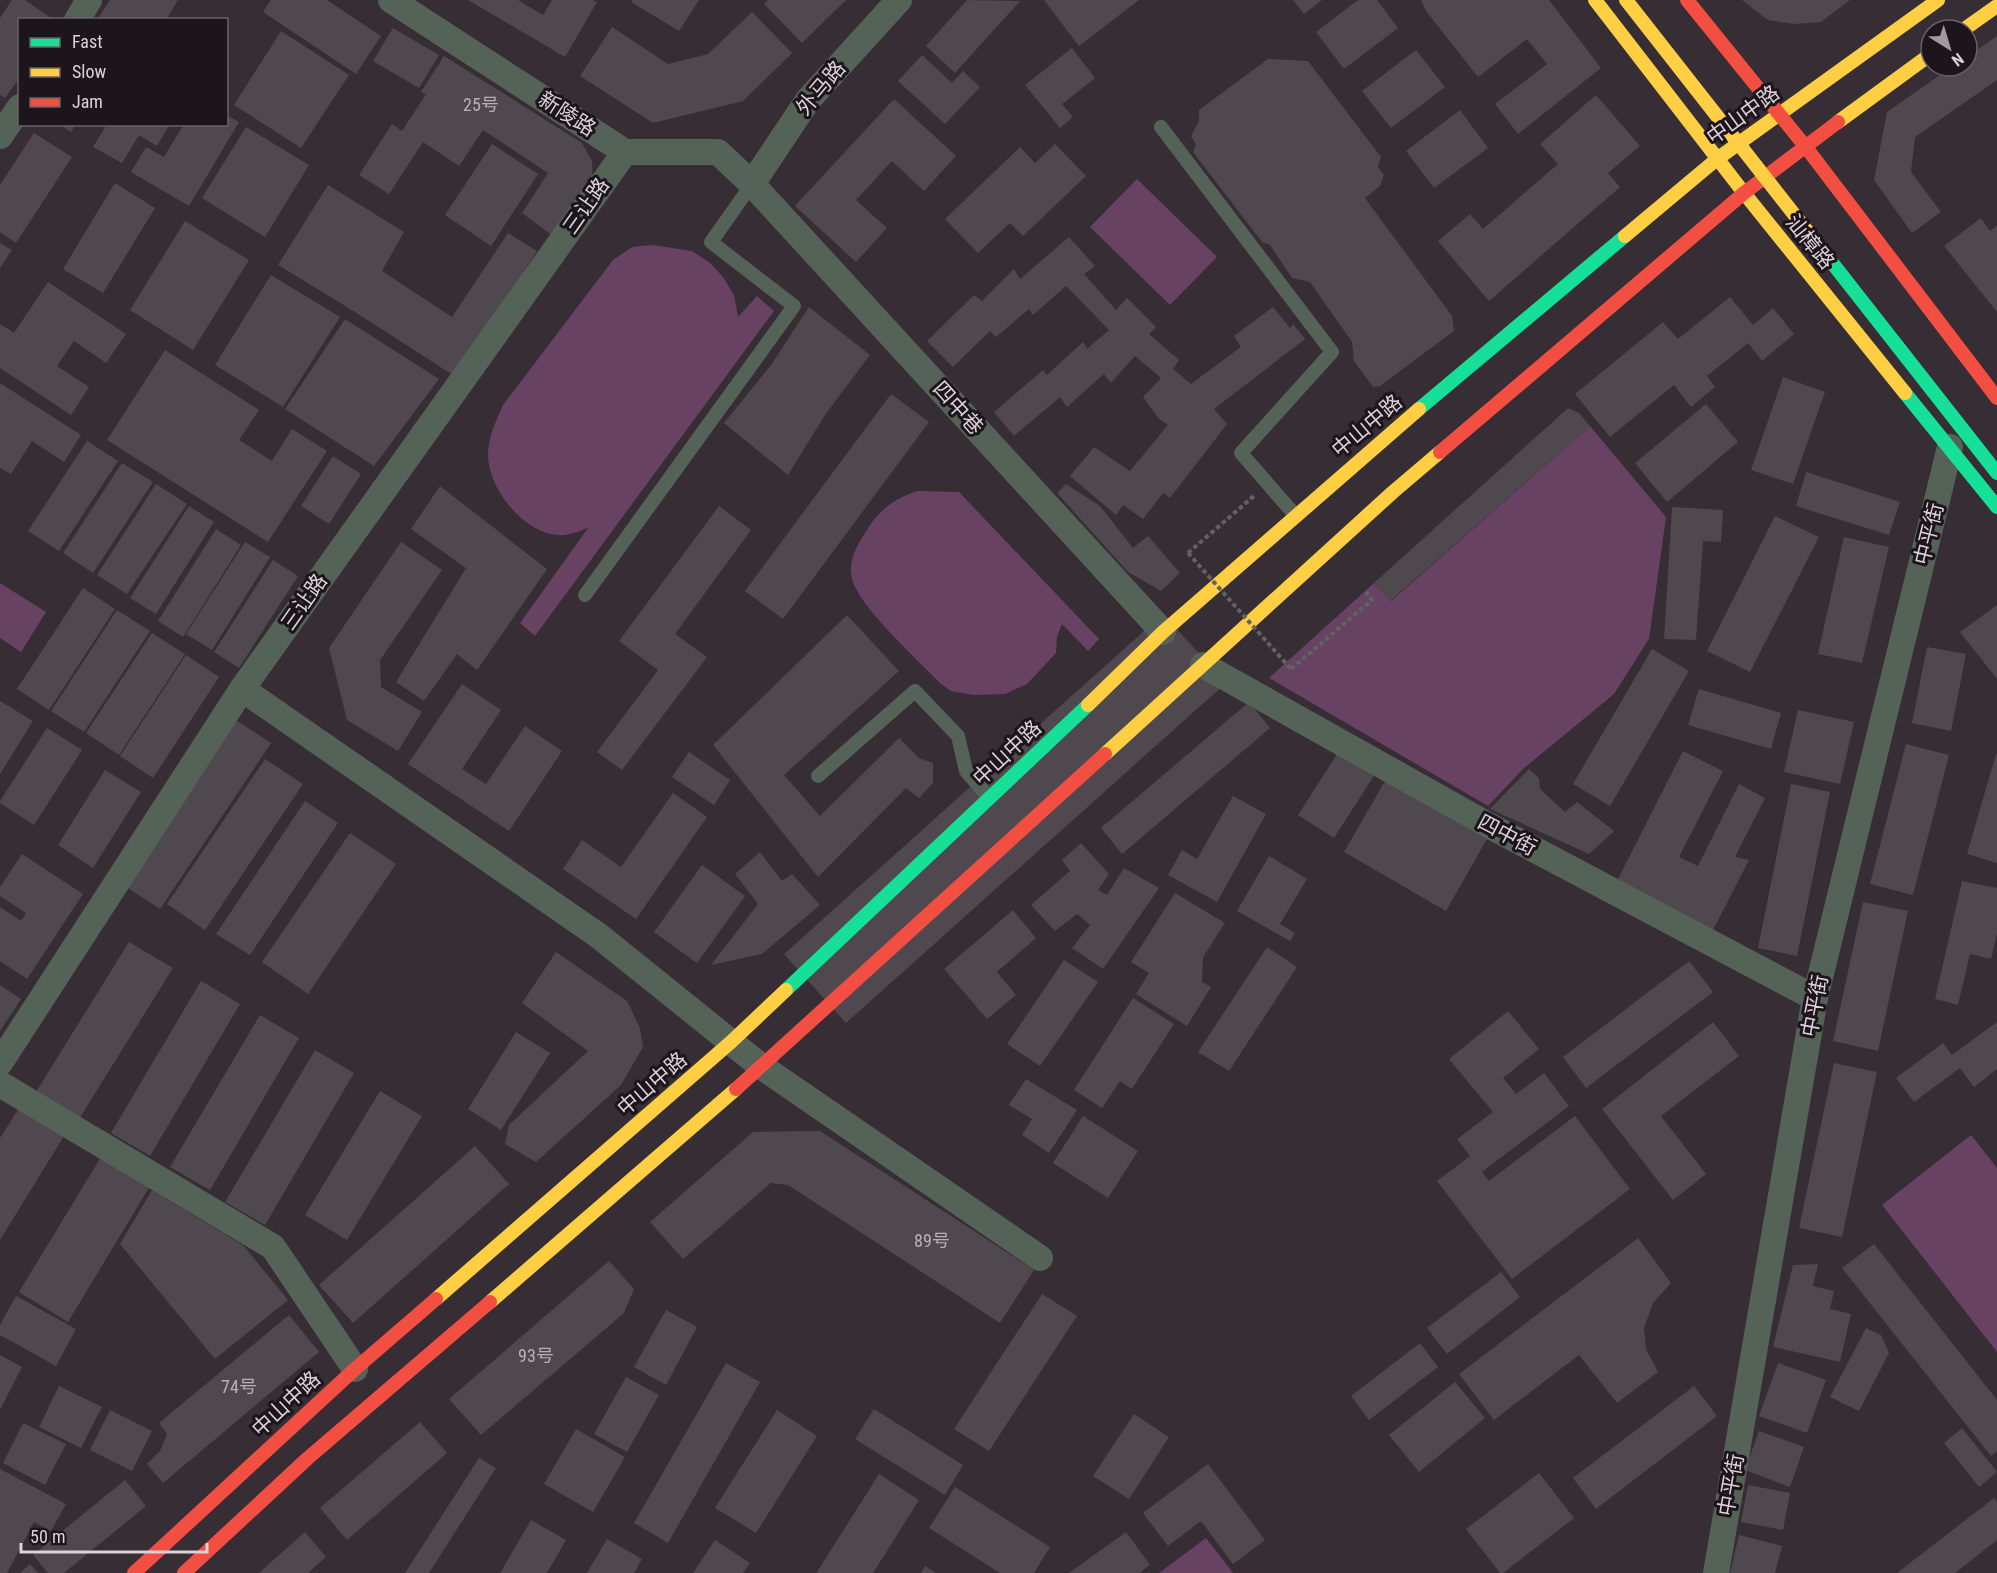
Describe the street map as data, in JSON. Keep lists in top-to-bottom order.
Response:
{
  "streets": {
    "main road": ["中山中路", "汕樟路"],
    "street": [
      "外马路",
      "新陵路",
      "三让路",
      "四中巷",
      "中平街",
      "四中街"
    ]
  },
  "crossings": [
    ["外马路", "四中巷"],
    ["新陵路", "三让路"],
    ["中山中路", "汕樟路"],
    ["中山中路", "四中巷"],
    ["汕樟路", "中平街"],
    ["中平街", "四中街"]
  ],
  "house_numbers": [
    "25号",
    "89号",
    "93号",
    "74号"
  ],
  "legend": ["Fast", "Slow", "Jam"],
  "scale_bar": "50 m",
  "north": "bottom right"
}
